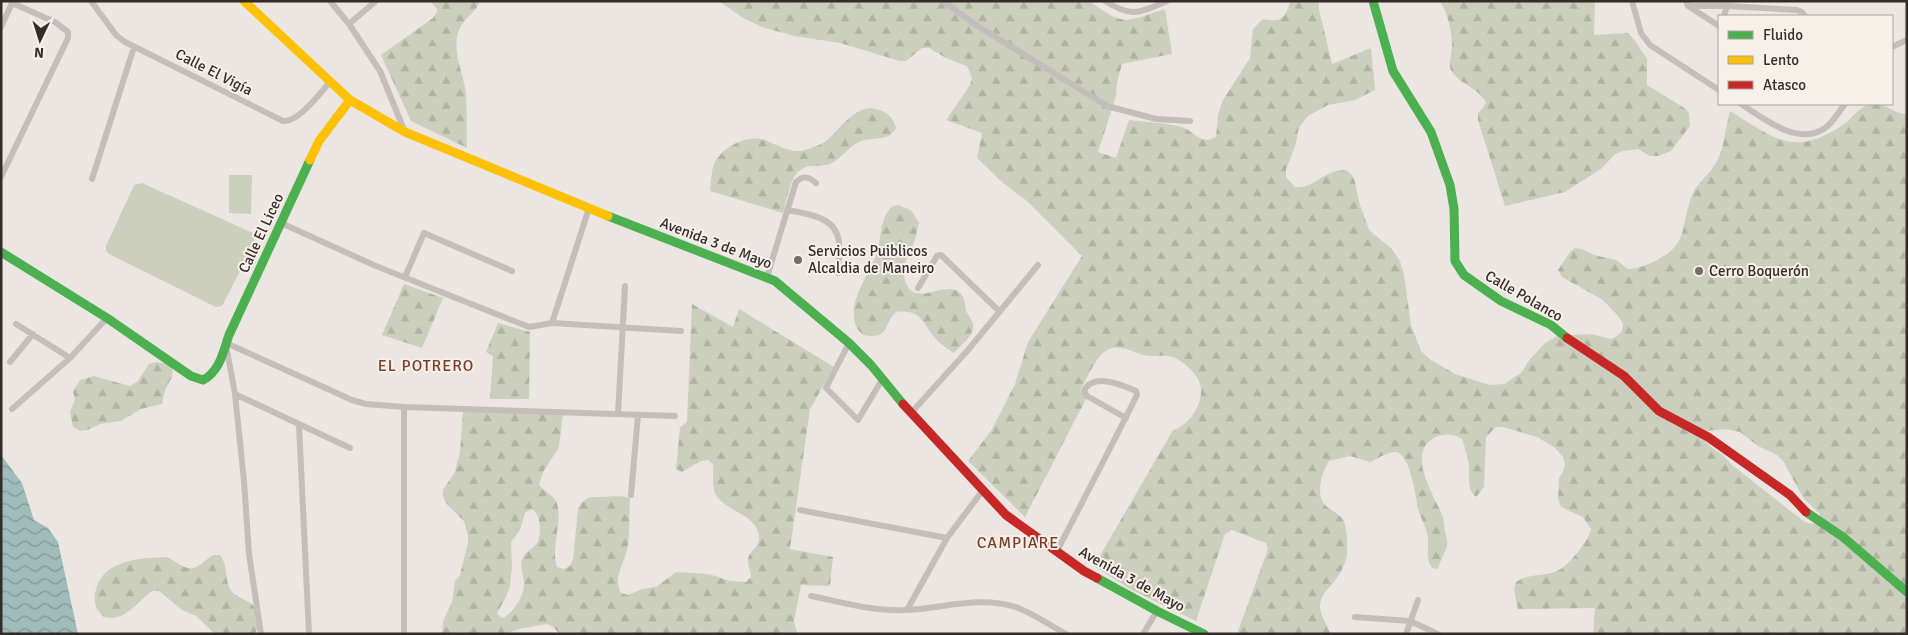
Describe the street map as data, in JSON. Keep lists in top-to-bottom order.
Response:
{
  "streets": {
    "street": [
      "Calle El Vigía",
      "Calle El Liceo",
      "Avenida 3 de Mayo",
      "Calle Polanco"
    ]
  },
  "crossings": [
    ["Calle El Vigía", "Avenida 3 de Mayo"],
    ["Calle El Liceo", "Avenida 3 de Mayo"]
  ],
  "districts": ["EL POTRERO", "CAMPIARE"],
  "places": ["Servicios Puiblicos Alcaldia de Maneiro", "Cerro Boquerón"],
  "legend": ["Fluido", "Lento", "Atasco"],
  "north": "bottom"
}
